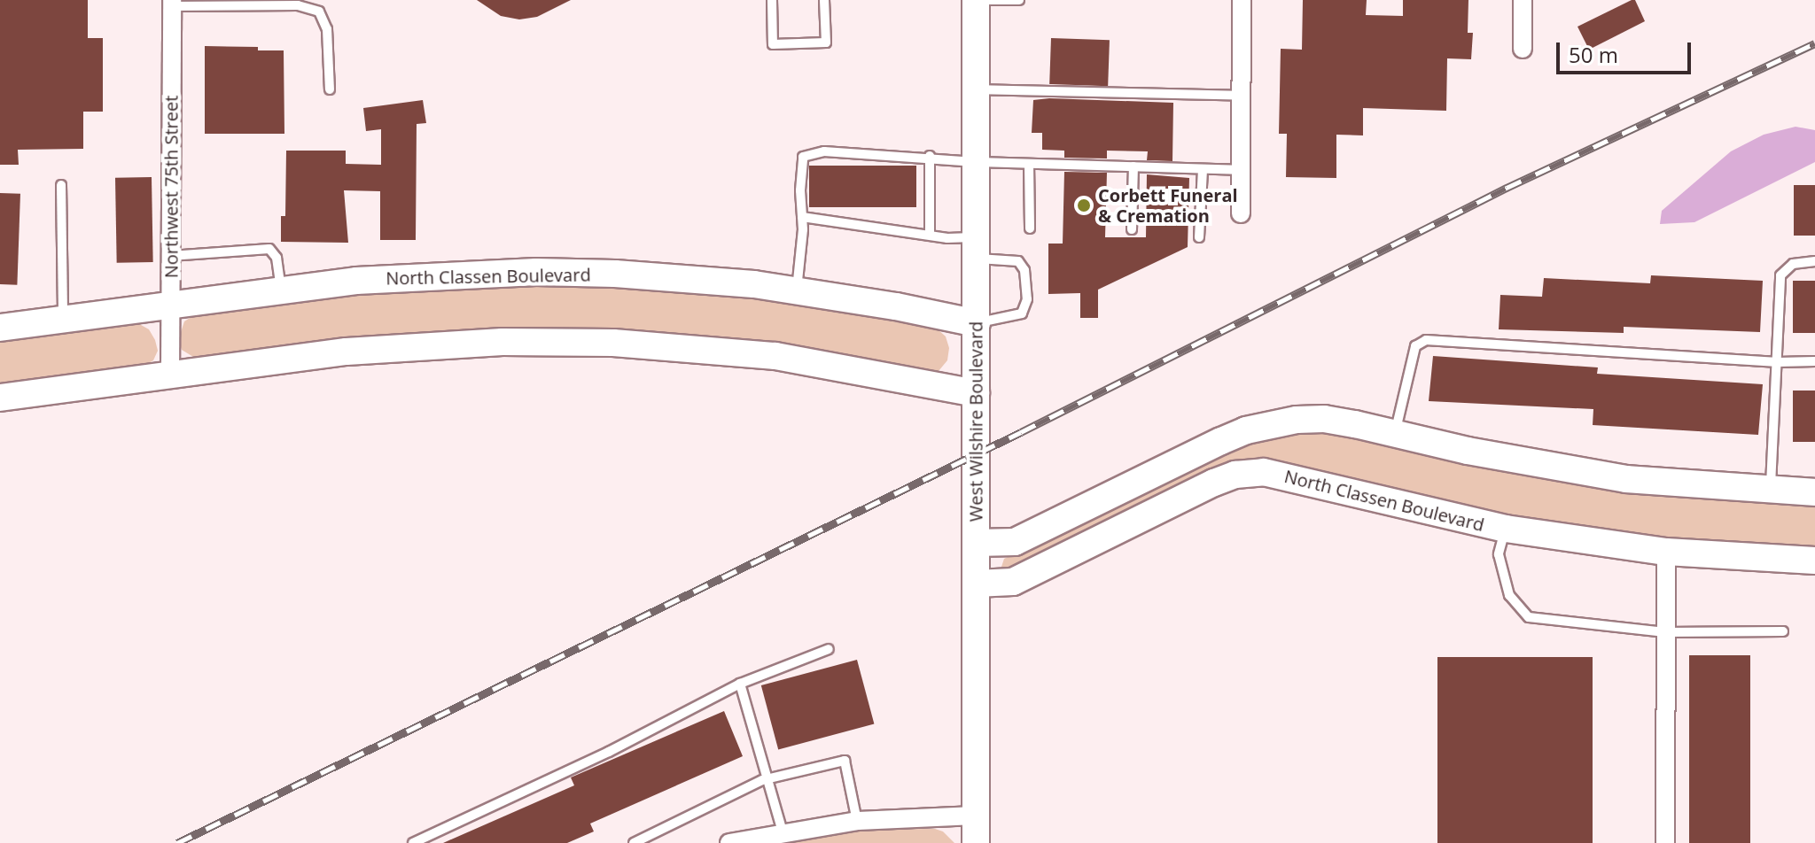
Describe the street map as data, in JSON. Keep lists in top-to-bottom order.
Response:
{
  "streets": {
    "street": ["Northwest 75th Street", "North Classen Boulevard", "West Wilshire Boulevard"]
  },
  "crossings": [
    ["Northwest 75th Street", "North Classen Boulevard"],
    ["North Classen Boulevard", "West Wilshire Boulevard"]
  ],
  "places": ["Corbett Funeral & Cremation"],
  "scale_bar": "50 m"
}
